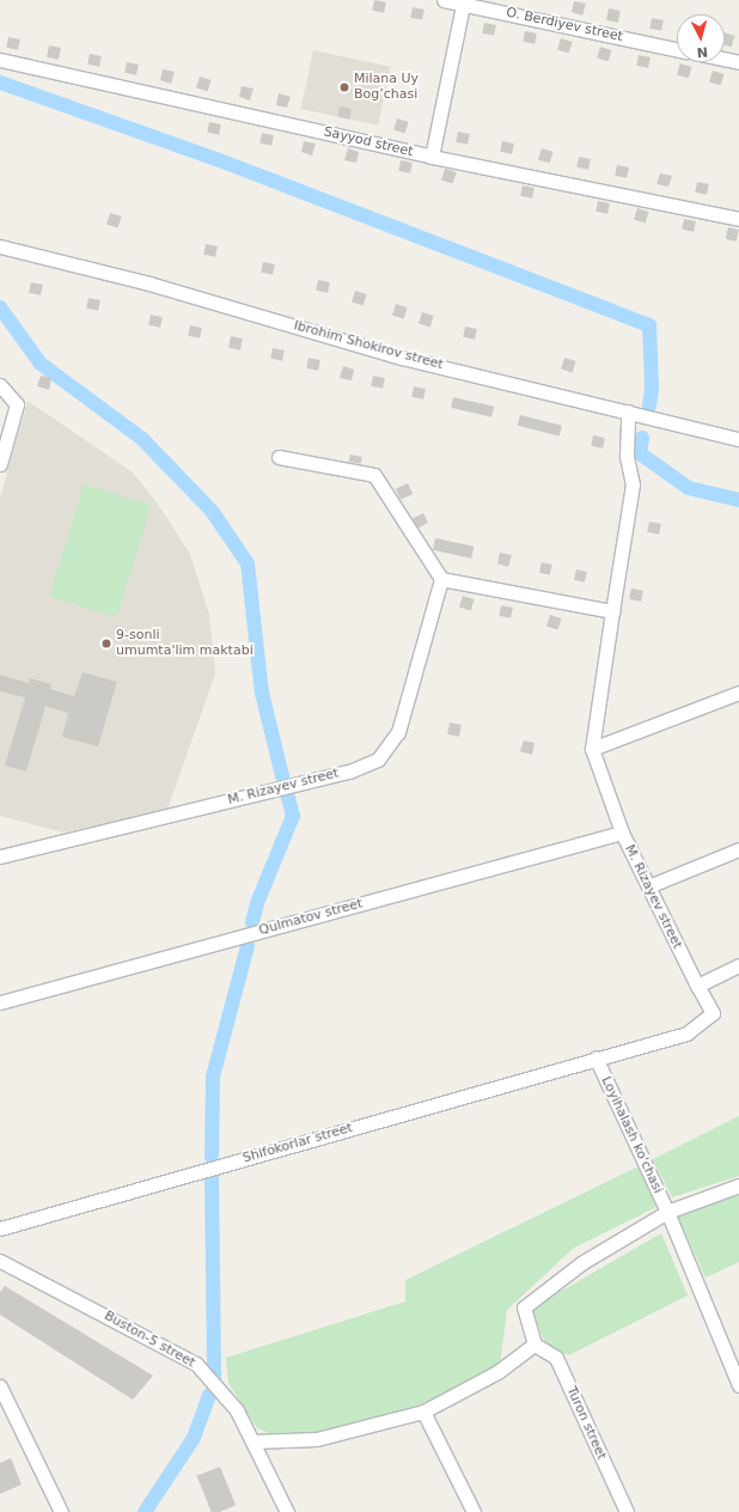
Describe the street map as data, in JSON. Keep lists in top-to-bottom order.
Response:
{
  "streets": {
    "street": [
      "O. Berdiyev street",
      "Sayyod street",
      "Ibrohim Shokirov street",
      "M. Rizayev street",
      "Qulmatov street",
      "Loyihalash ko'chasi",
      "Shifokorlar street",
      "Buston-5 street",
      "Turon street"
    ]
  },
  "crossings": [
    ["Ibrohim Shokirov street", "M. Rizayev street"],
    ["M. Rizayev street", "Qulmatov street"],
    ["M. Rizayev street", "Loyihalash ko'chasi"],
    ["M. Rizayev street", "Shifokorlar street"],
    ["Loyihalash ko'chasi", "Shifokorlar street"]
  ],
  "places": ["Milana Uy Bog’chasi", "9-sonli umumta'lim maktabi"],
  "north": "bottom"
}
